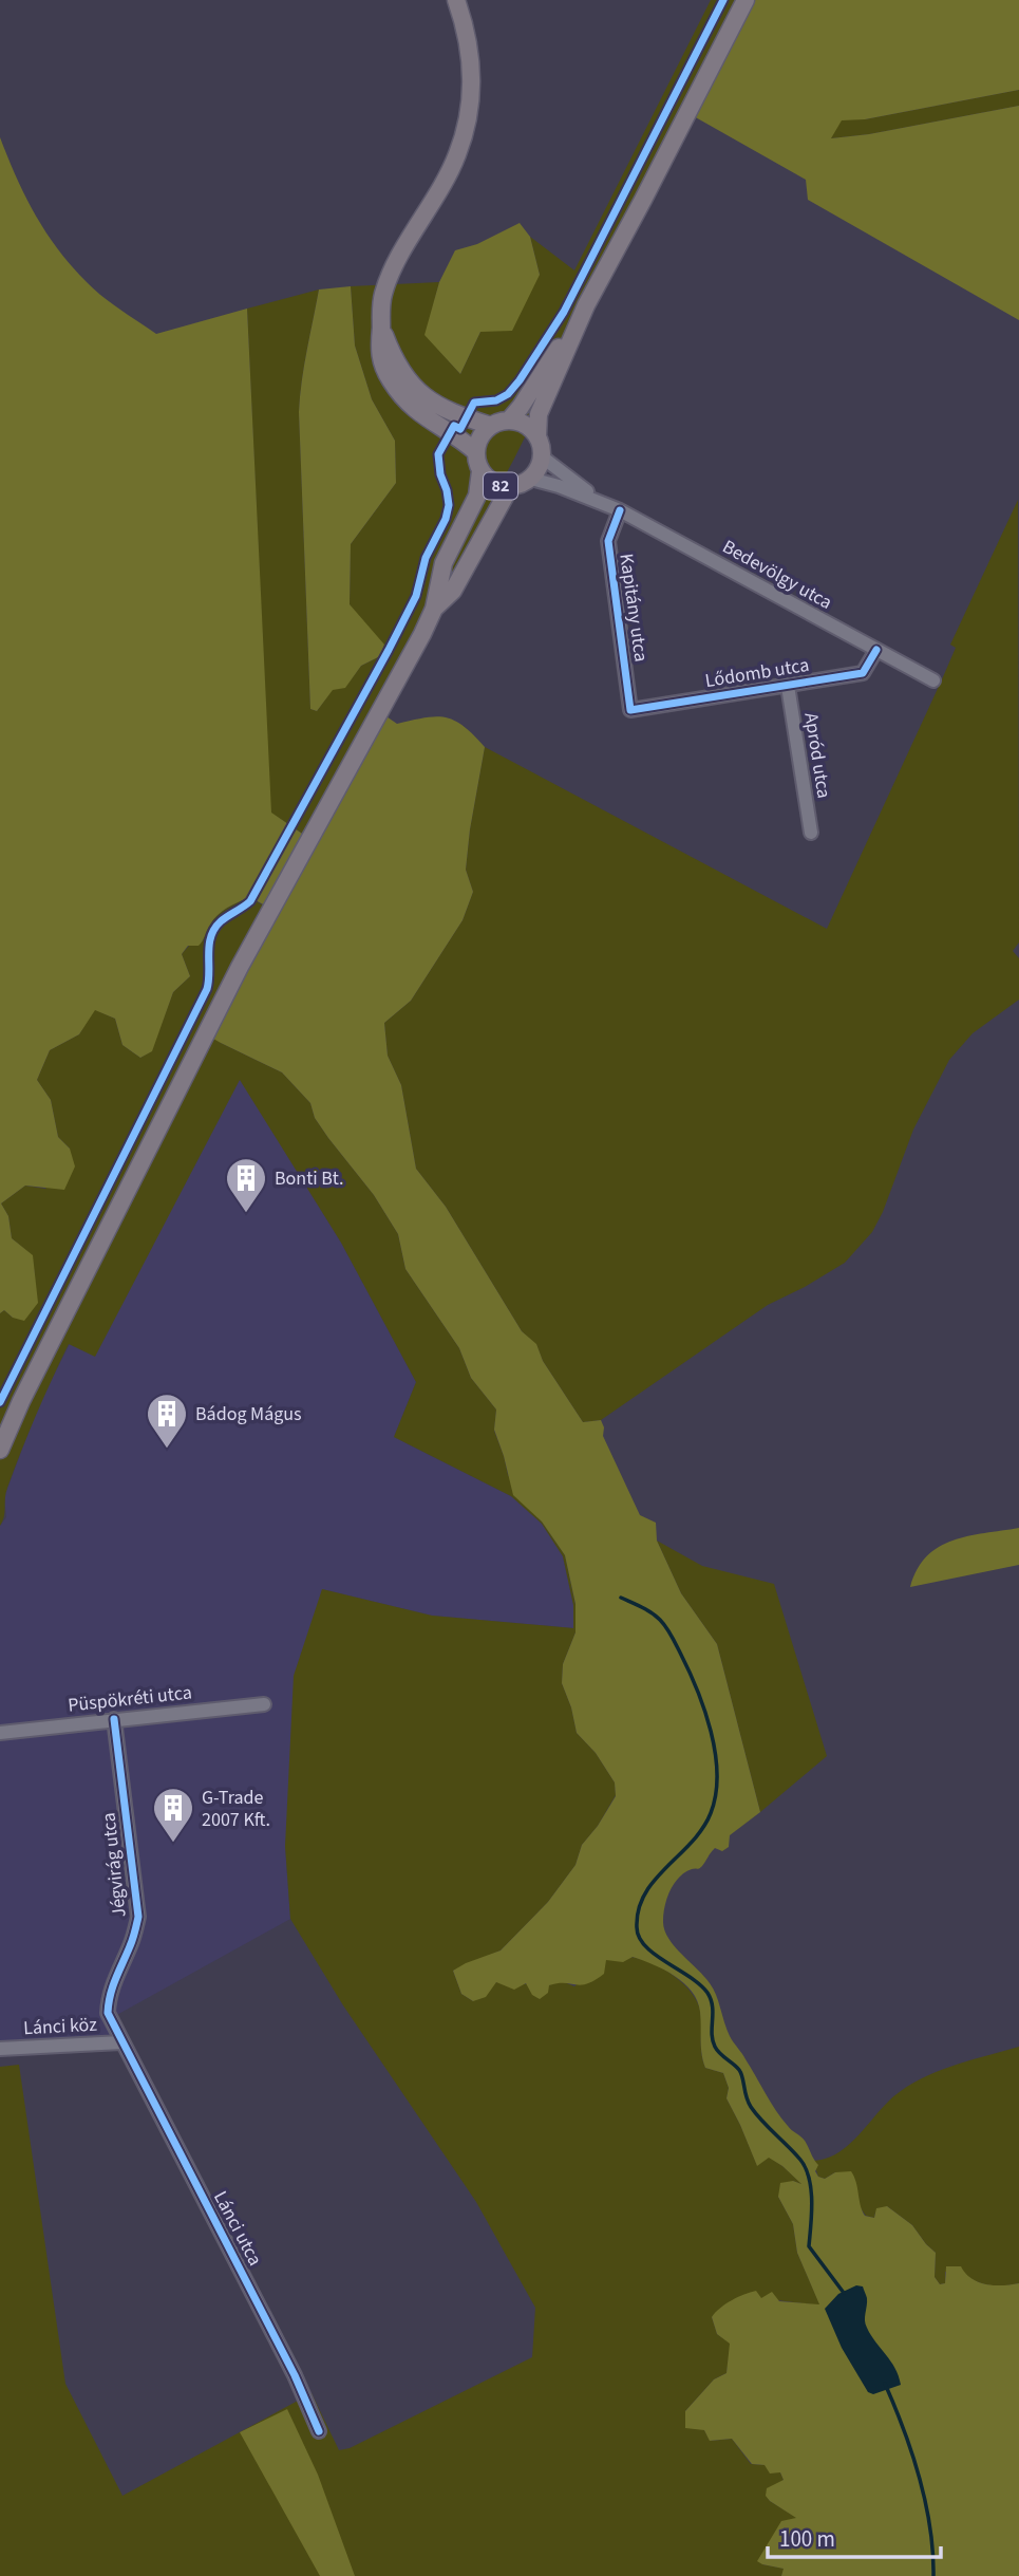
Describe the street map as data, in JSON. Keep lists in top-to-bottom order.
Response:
{
  "streets": {
    "main road": ["82"],
    "street": [
      "Bedevölgy utca",
      "Kapitány utca",
      "Lődomb utca",
      "Apród utca",
      "Püspökréti utca",
      "Jégvirág utca",
      "Lánci köz",
      "Lánci utca"
    ]
  },
  "crossings": [
    ["82", "Bedevölgy utca"],
    ["Bedevölgy utca", "Kapitány utca"],
    ["Bedevölgy utca", "Lődomb utca"],
    ["Kapitány utca", "Lődomb utca"],
    ["Lődomb utca", "Apród utca"],
    ["Püspökréti utca", "Jégvirág utca"],
    ["Jégvirág utca", "Lánci köz"],
    ["Jégvirág utca", "Lánci utca"],
    ["Lánci köz", "Lánci utca"]
  ],
  "places": {
    "building": ["Bonti Bt.", "Bádog Mágus", "G-Trade 2007 Kft."]
  },
  "scale_bar": "100 m"
}
